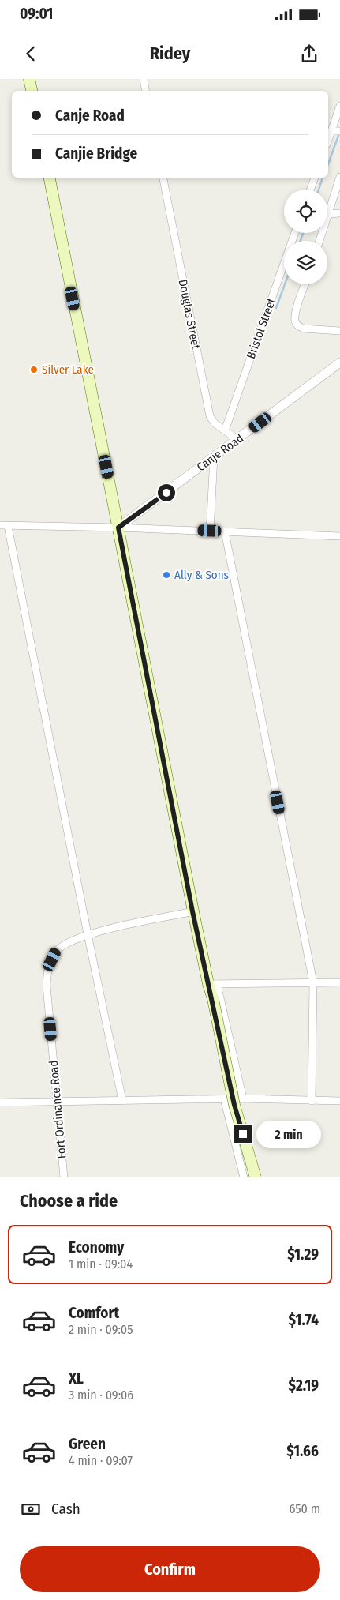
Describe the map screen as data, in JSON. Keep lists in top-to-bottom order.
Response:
{
  "streets": {
    "street": [
      "Douglas Street",
      "Bristol Street",
      "Canje Road",
      "Fort Ordinance Road"
    ]
  },
  "crossings": [
    ["Douglas Street", "Bristol Street"],
    ["Douglas Street", "Canje Road"]
  ],
  "places": ["Silver Lake", "Ally & Sons"],
  "page": {
    "status": "09:01",
    "header": "Ridey",
    "banner": ["Canje Road", "Canjie Bridge"],
    "bubble": "2 min",
    "heading": "Choose a ride",
    "list": [
      {
        "name": "Economy",
        "note": "1 min · 09:04",
        "value": "$1.29"
      },
      {
        "name": "Comfort",
        "note": "2 min · 09:05",
        "value": "$1.74"
      },
      {
        "name": "XL",
        "note": "3 min · 09:06",
        "value": "$2.19"
      },
      {
        "name": "Green",
        "note": "4 min · 09:07",
        "value": "$1.66"
      }
    ],
    "pay": ["Cash", "650 m"],
    "buttons": "Confirm"
  }
}
